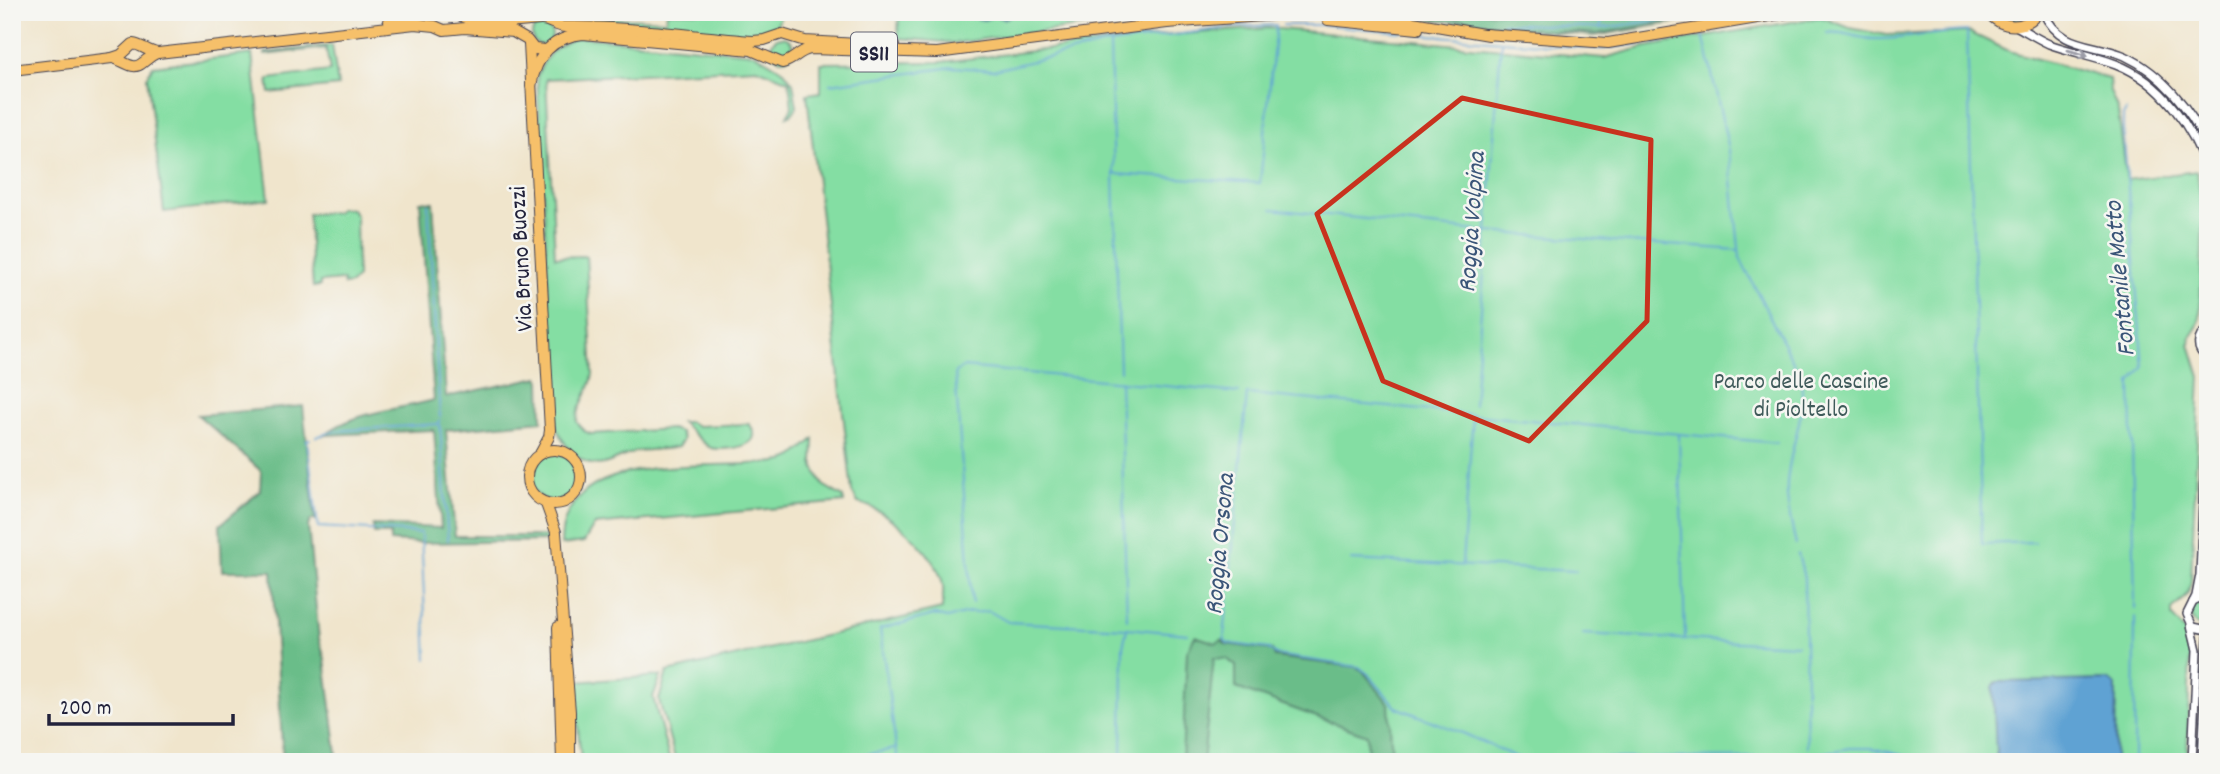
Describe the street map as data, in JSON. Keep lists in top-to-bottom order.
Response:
{
  "streets": {
    "main road": ["SS11", "Via Bruno Buozzi"]
  },
  "crossings": [
    ["SS11", "Via Bruno Buozzi"]
  ],
  "water": ["Roggia Volpina", "Fontanile Matto", "Roggia Orsona"],
  "parks": ["Parco delle Cascine di Pioltello"],
  "scale_bar": "200 m"
}
